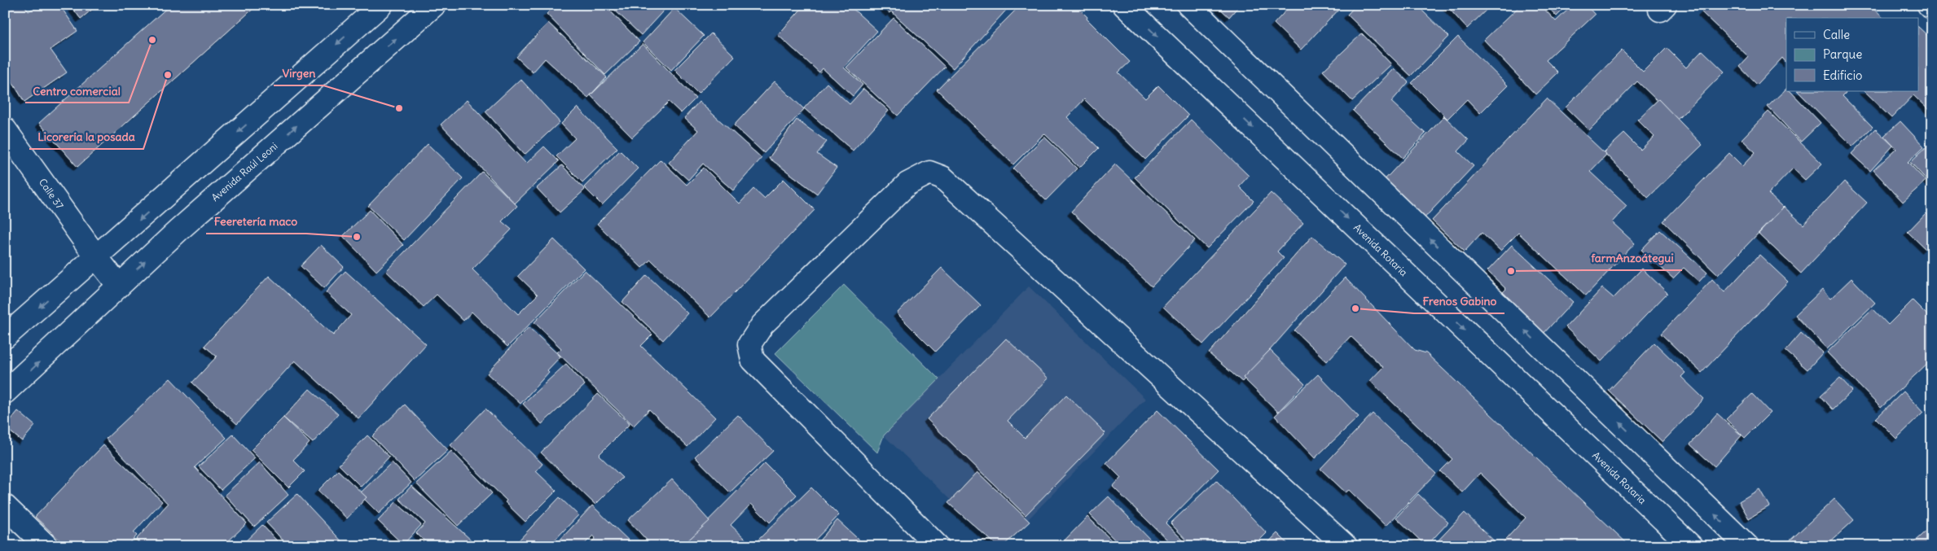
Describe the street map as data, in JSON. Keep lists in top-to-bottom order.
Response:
{
  "streets": {
    "street": ["Avenida Raúl Leoni", "Calle 37", "Avenida Rotaria"]
  },
  "crossings": [
    ["Avenida Raúl Leoni", "Calle 37"]
  ],
  "places": [
    "Centro comercial",
    "Licorería la posada",
    "Virgen",
    "Feeretería maco",
    "farmAnzoátegui",
    "Frenos Gabino"
  ],
  "legend": ["Calle", "Parque", "Edificio"]
}
